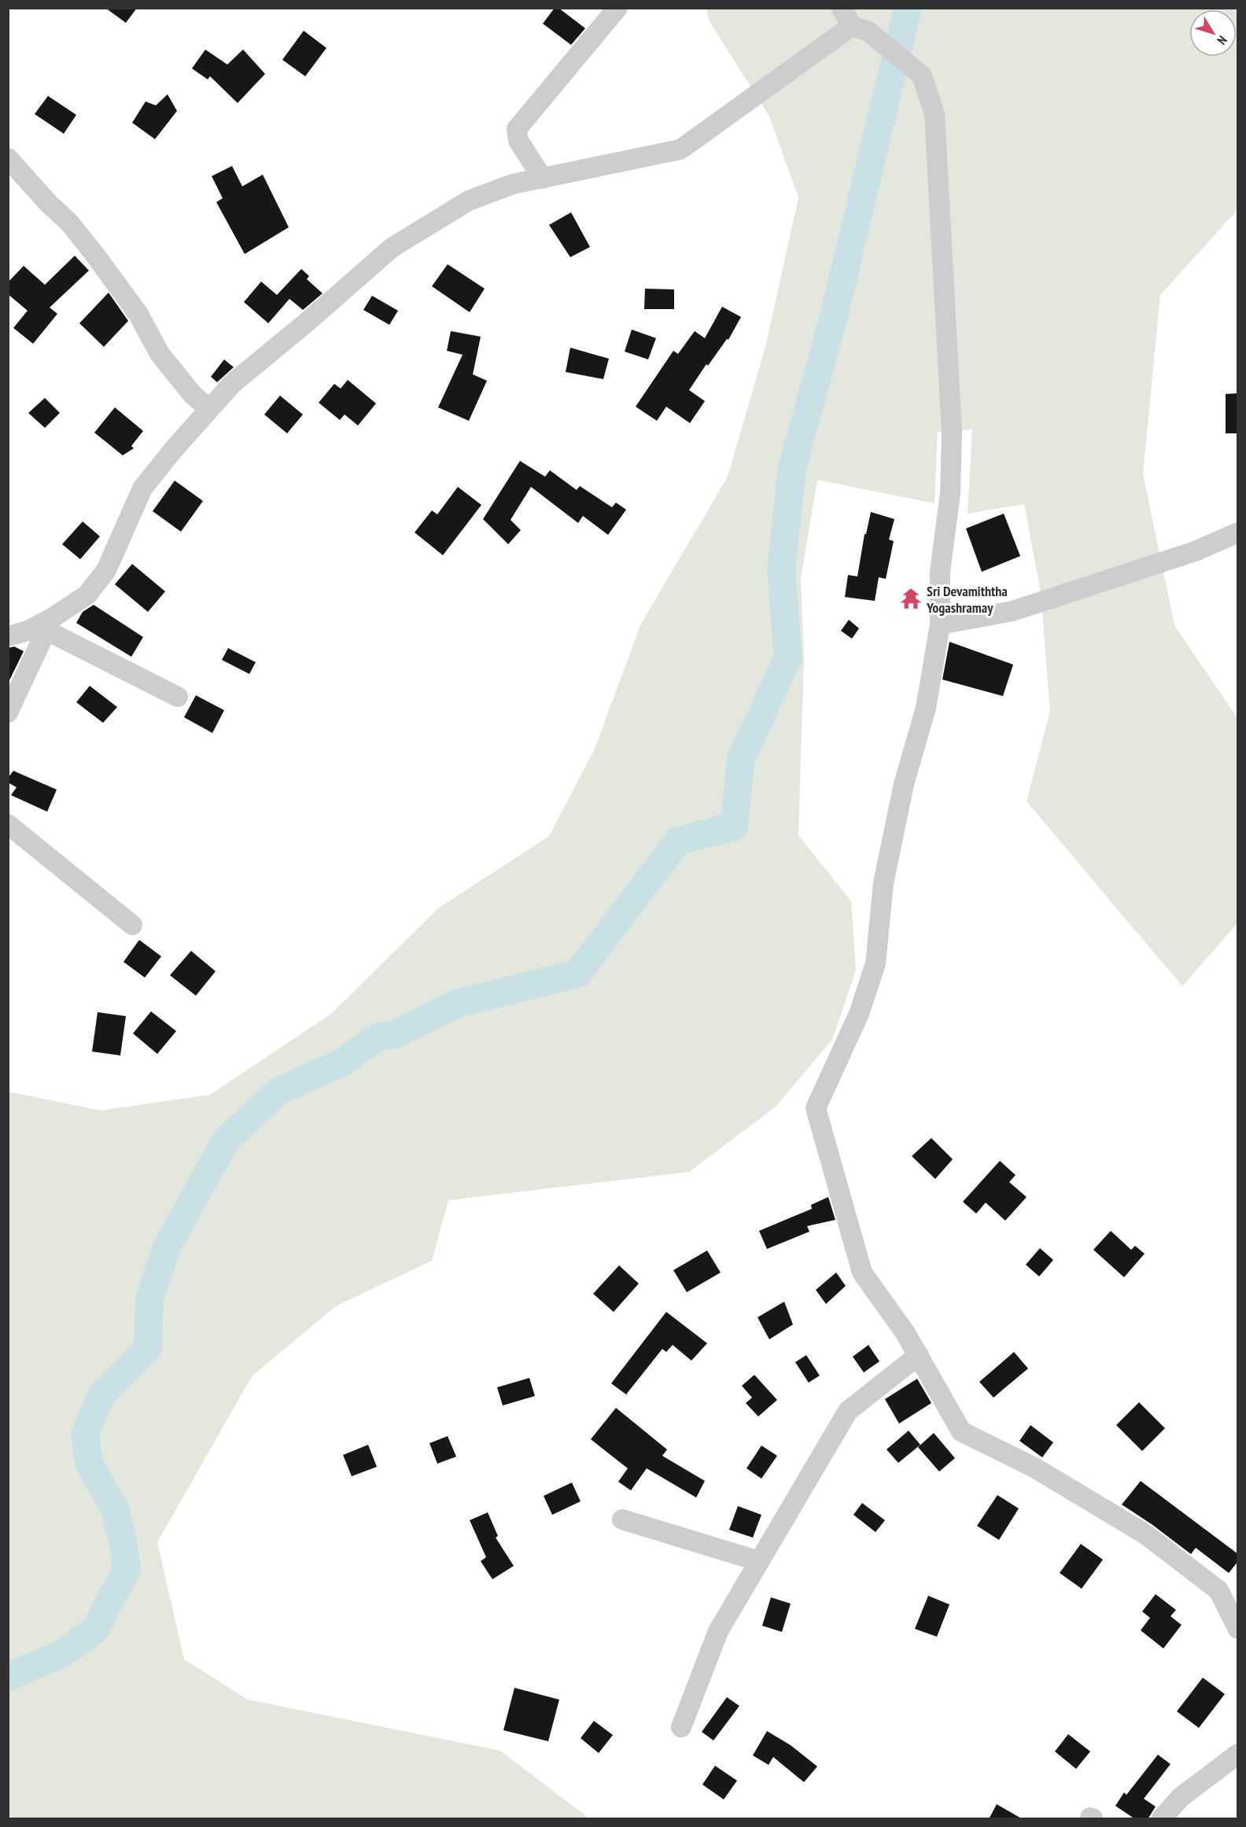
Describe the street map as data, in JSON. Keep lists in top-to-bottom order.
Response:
{
  "places": {
    "temple": ["Sri Devamiththa Yogashramay"]
  },
  "north": "bottom right"
}
